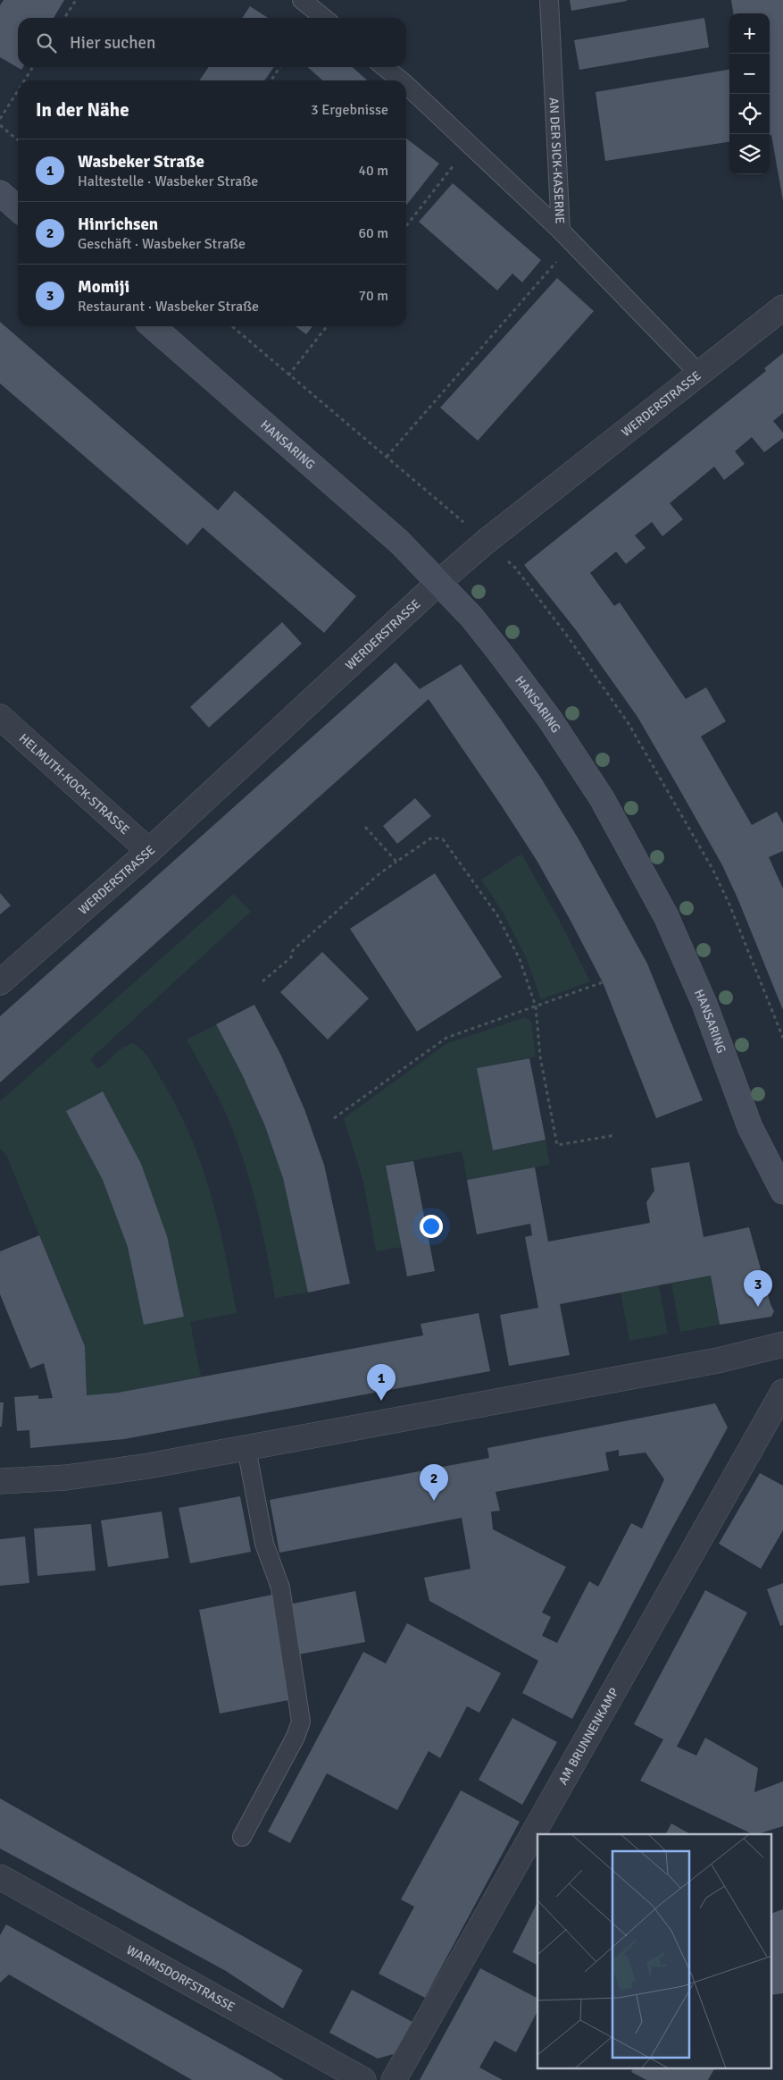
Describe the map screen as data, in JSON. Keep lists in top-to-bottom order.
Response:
{
  "streets": {
    "main road": ["HANSARING"],
    "street": [
      "WERDERSTRASSE",
      "HELMUTH-KOCK-STRASSE",
      "AM BRUNNENKAMP",
      "WARMSDORFSTRASSE"
    ],
    "lane": ["AN DER SICK-KASERNE"]
  },
  "crossings": [
    ["AN DER SICK-KASERNE", "WERDERSTRASSE"],
    ["WERDERSTRASSE", "HANSARING"],
    ["WERDERSTRASSE", "HELMUTH-KOCK-STRASSE"]
  ],
  "page": {
    "map_buttons": ["+", "−"],
    "search": "Hier suchen",
    "heading": ["In der Nähe", "3 Ergebnisse"],
    "list": [
      {
        "mark": "1",
        "name": "Wasbeker Straße",
        "note": "Haltestelle · Wasbeker Straße",
        "value": "40 m"
      },
      {
        "mark": "2",
        "name": "Hinrichsen",
        "note": "Geschäft · Wasbeker Straße",
        "value": "60 m"
      },
      {
        "mark": "3",
        "name": "Momiji",
        "note": "Restaurant · Wasbeker Straße",
        "value": "70 m"
      }
    ],
    "pins": ["3", "1", "2"]
  }
}
